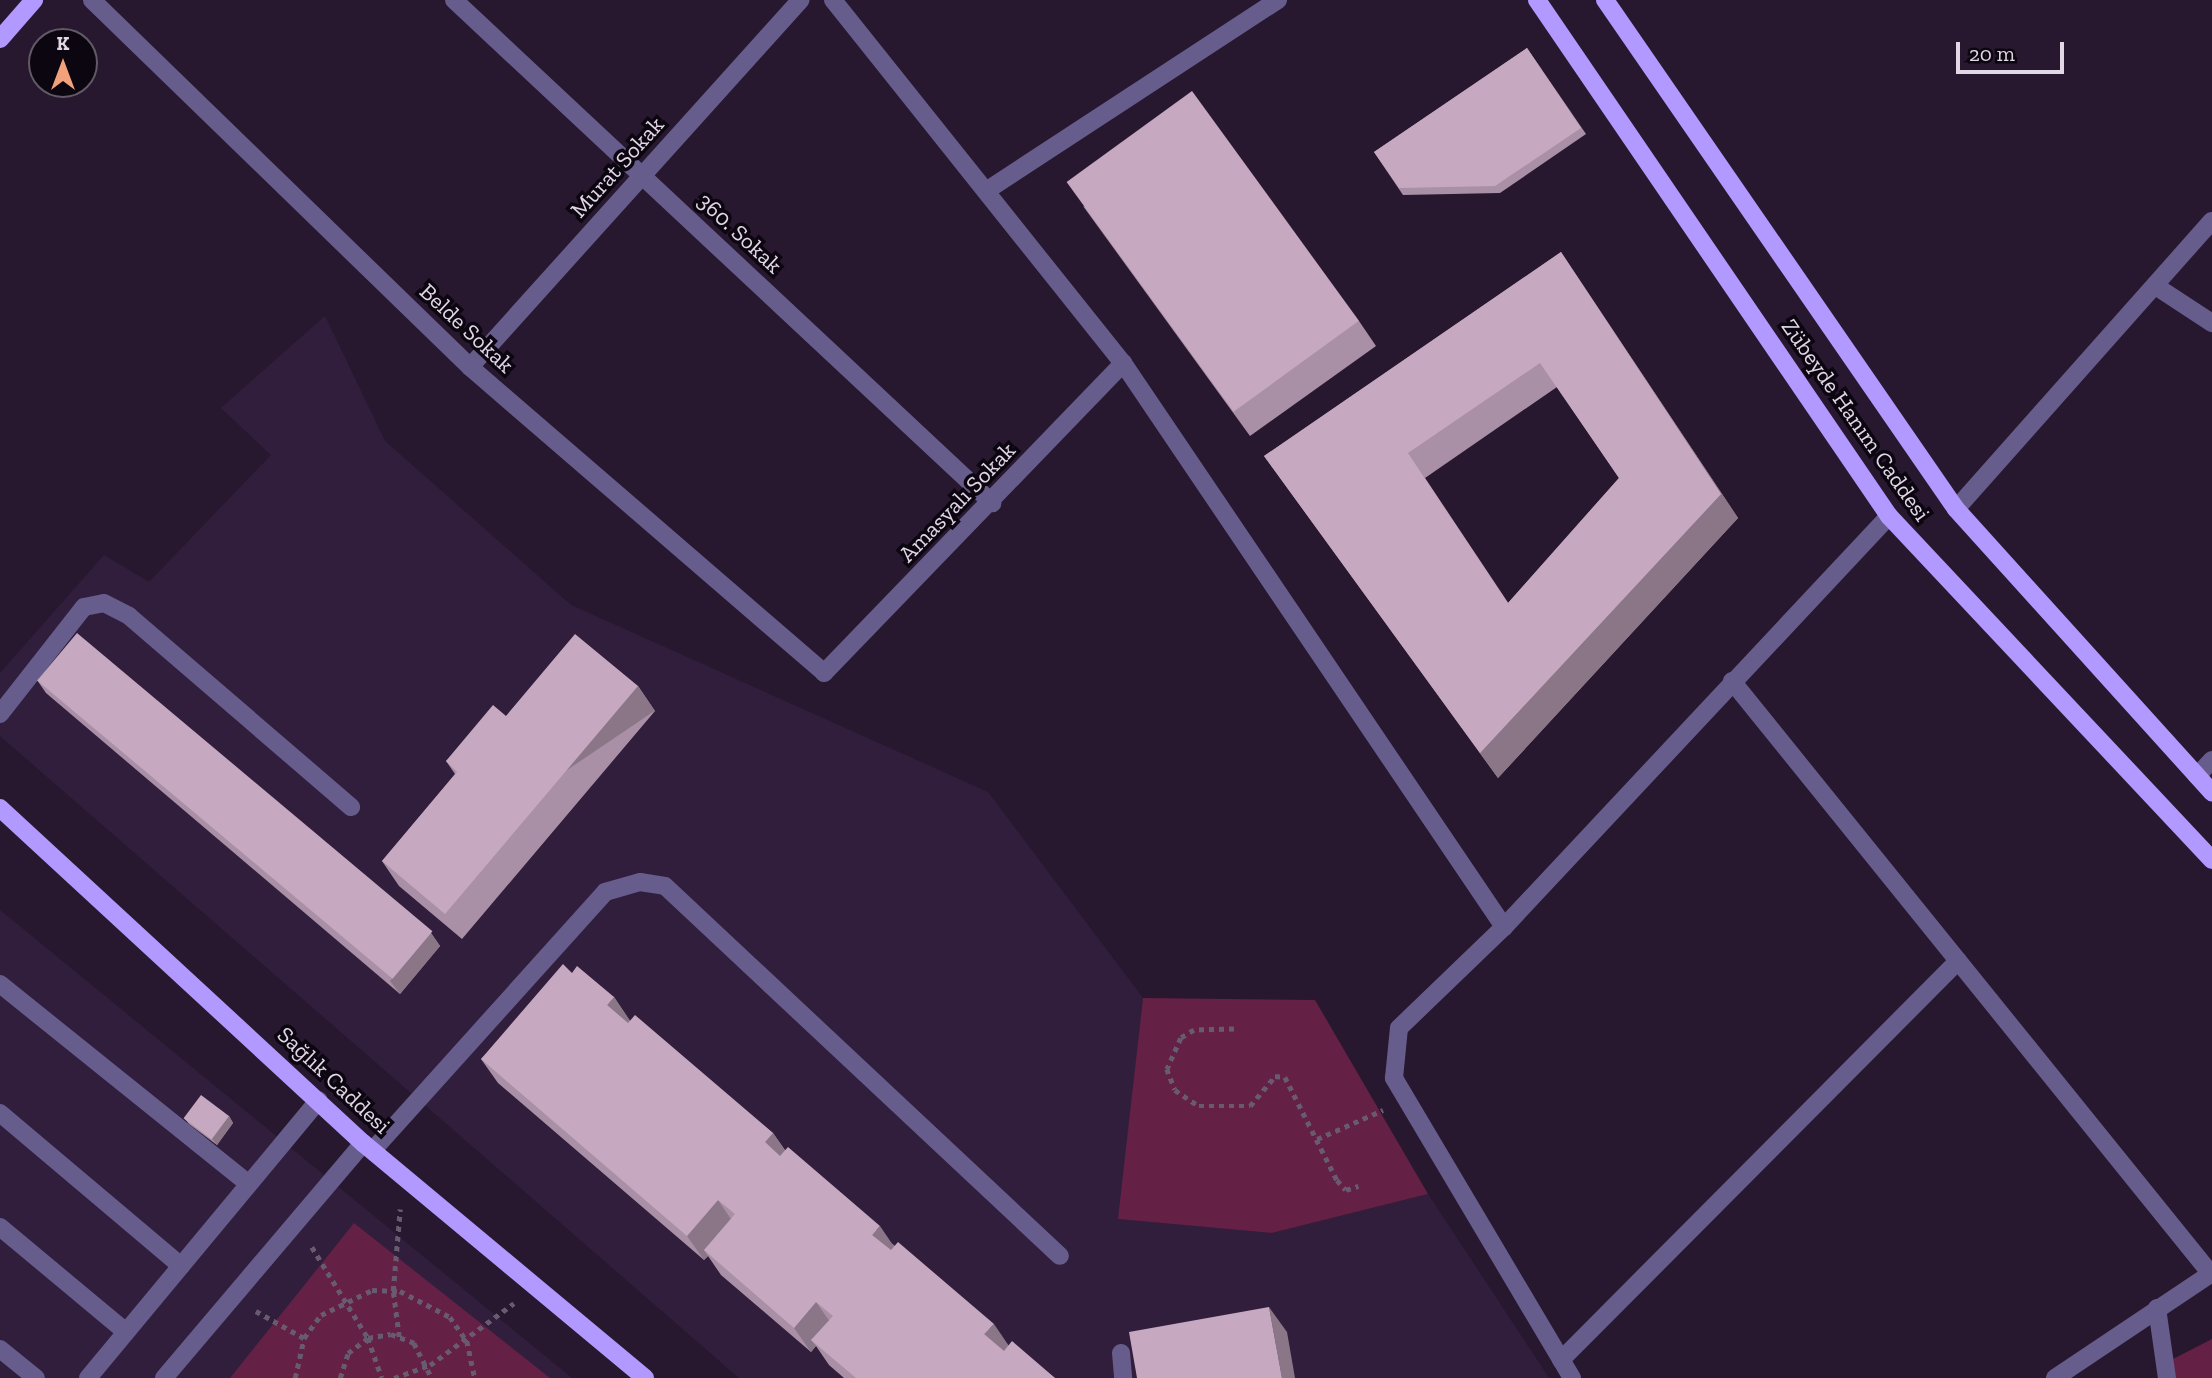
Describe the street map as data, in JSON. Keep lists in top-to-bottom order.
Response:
{
  "streets": {
    "main road": ["Zübeyde Hanım Caddesi", "Sağlık Caddesi"],
    "street": [
      "Murat Sokak",
      "360. Sokak",
      "Belde Sokak",
      "Amasyalı Sokak"
    ]
  },
  "crossings": [
    ["Murat Sokak", "360. Sokak"],
    ["Murat Sokak", "Belde Sokak"],
    ["360. Sokak", "Amasyalı Sokak"],
    ["Belde Sokak", "Amasyalı Sokak"]
  ],
  "scale_bar": "20 m",
  "north": "top"
}
